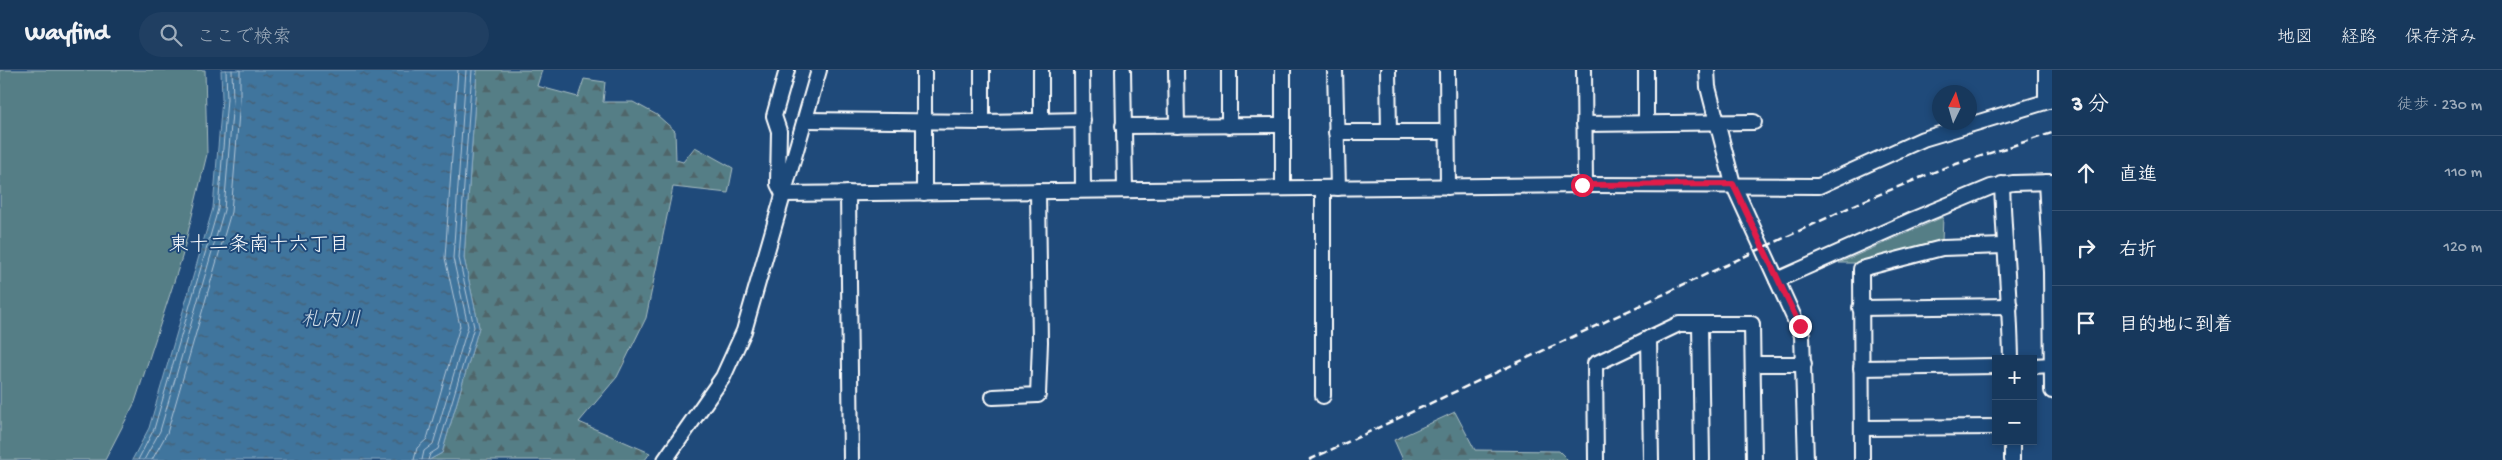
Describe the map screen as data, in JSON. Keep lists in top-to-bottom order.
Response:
{
  "districts": ["東十二条南十六丁目"],
  "water": ["札内川"],
  "north": "top",
  "page": {
    "header": "Wayfind",
    "search": "ここで検索",
    "nav": ["地図", "経路", "保存済み"],
    "heading": ["3 分", "徒歩 · 230 m"],
    "list": [
      ["直進", "110 m"],
      ["右折", "120 m"],
      "目的地に到着"
    ],
    "map_buttons": ["+", "−"]
  }
}
